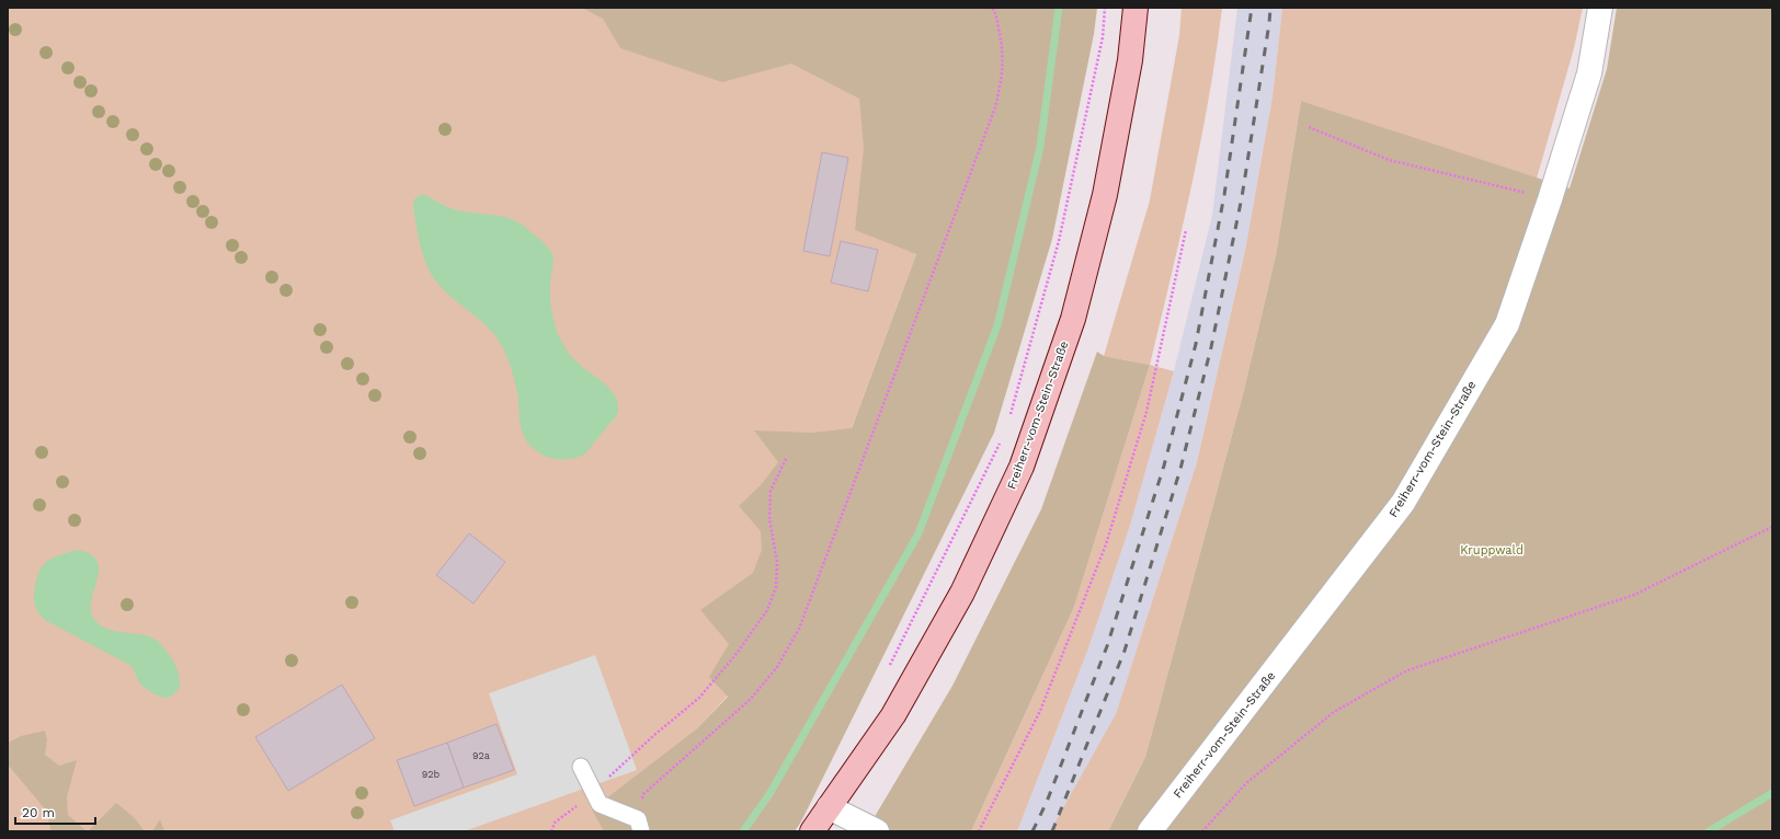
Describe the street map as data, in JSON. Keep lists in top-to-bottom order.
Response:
{
  "streets": {
    "main road": ["Freiherr-vom-Stein-Straße"]
  },
  "parks": ["Kruppwald"],
  "house_numbers": ["92a", "92b"],
  "scale_bar": "20 m"
}
